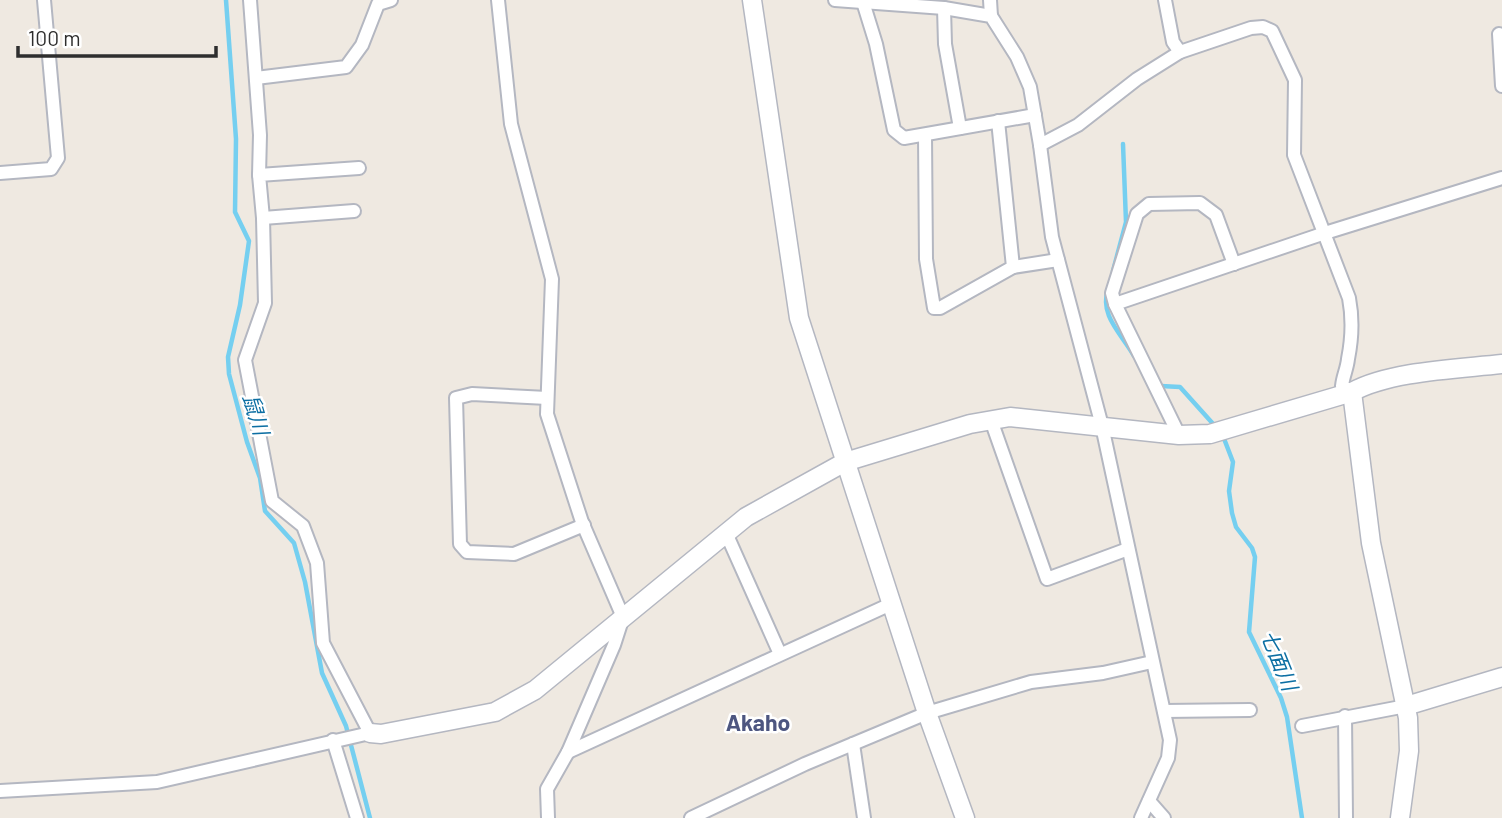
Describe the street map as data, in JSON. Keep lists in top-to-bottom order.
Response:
{
  "districts": ["Akaho"],
  "water": ["鼠川", "七面川"],
  "scale_bar": "100 m"
}
